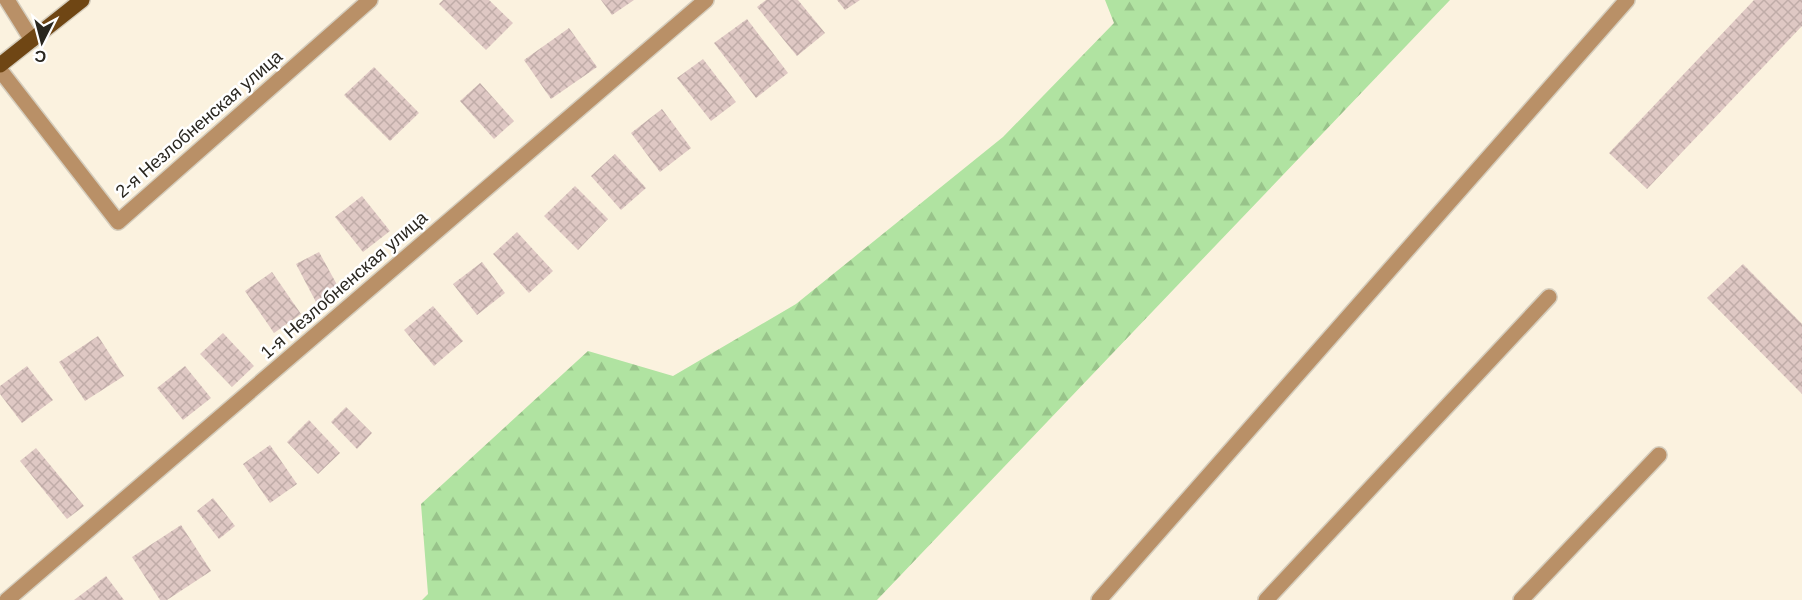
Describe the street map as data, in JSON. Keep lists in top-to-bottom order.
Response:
{
  "streets": {
    "street": ["2-я Незлобненская улица", "1-я Незлобненская улица"]
  },
  "north": "bottom"
}
